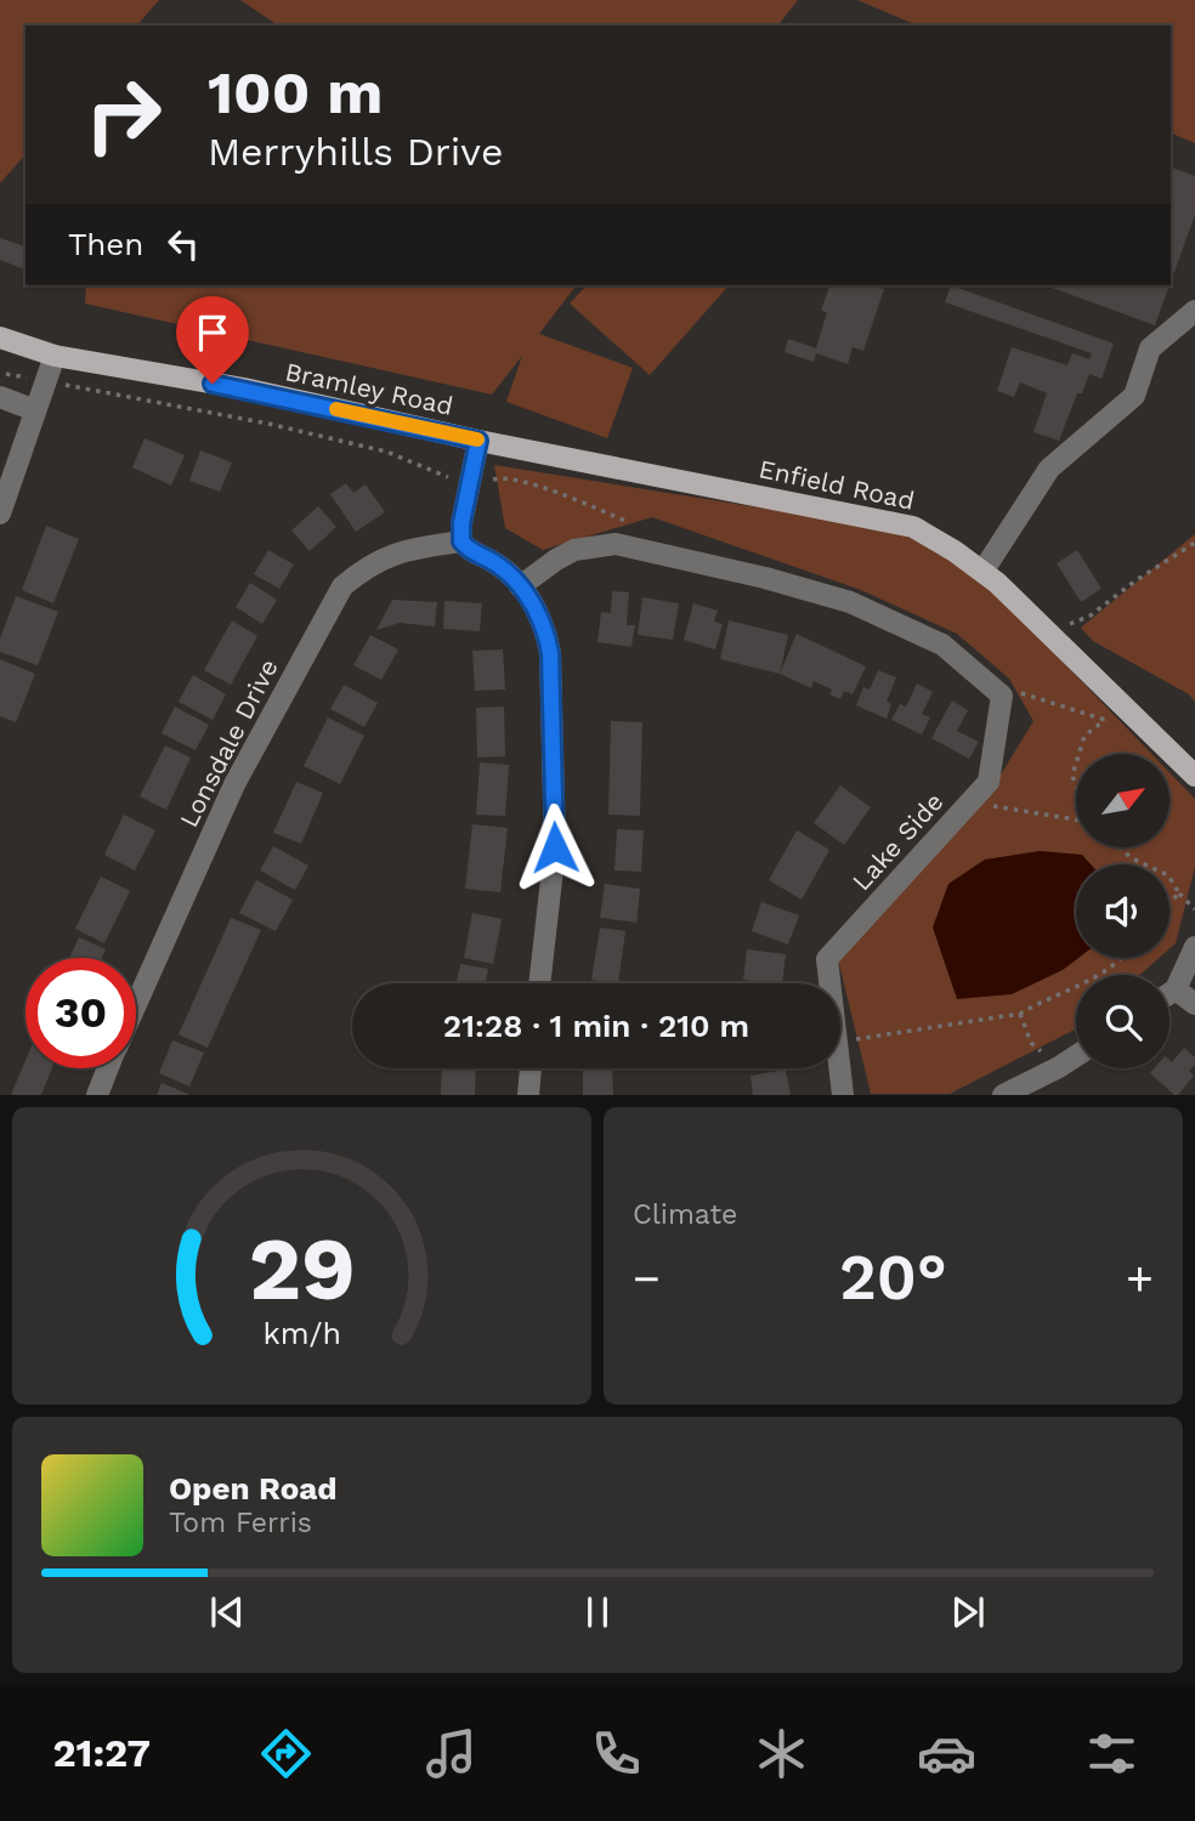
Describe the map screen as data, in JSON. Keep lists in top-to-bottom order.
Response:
{
  "streets": {
    "main road": ["Bramley Road", "Enfield Road"],
    "street": ["Lonsdale Drive", "Lake Side"]
  },
  "crossings": [
    ["Bramley Road", "Enfield Road"]
  ],
  "north": "top right",
  "page": {
    "turn": ["100 m", "Merryhills Drive"],
    "then": "Then",
    "limit": "30",
    "trip": "21:28 · 1 min · 210 m",
    "tile": "Climate",
    "heat": ["−", "20°", "+"],
    "song": ["Open Road", "Tom Ferris"],
    "tabs": "21:27",
    "gauge": ["29", "km/h"]
  }
}
